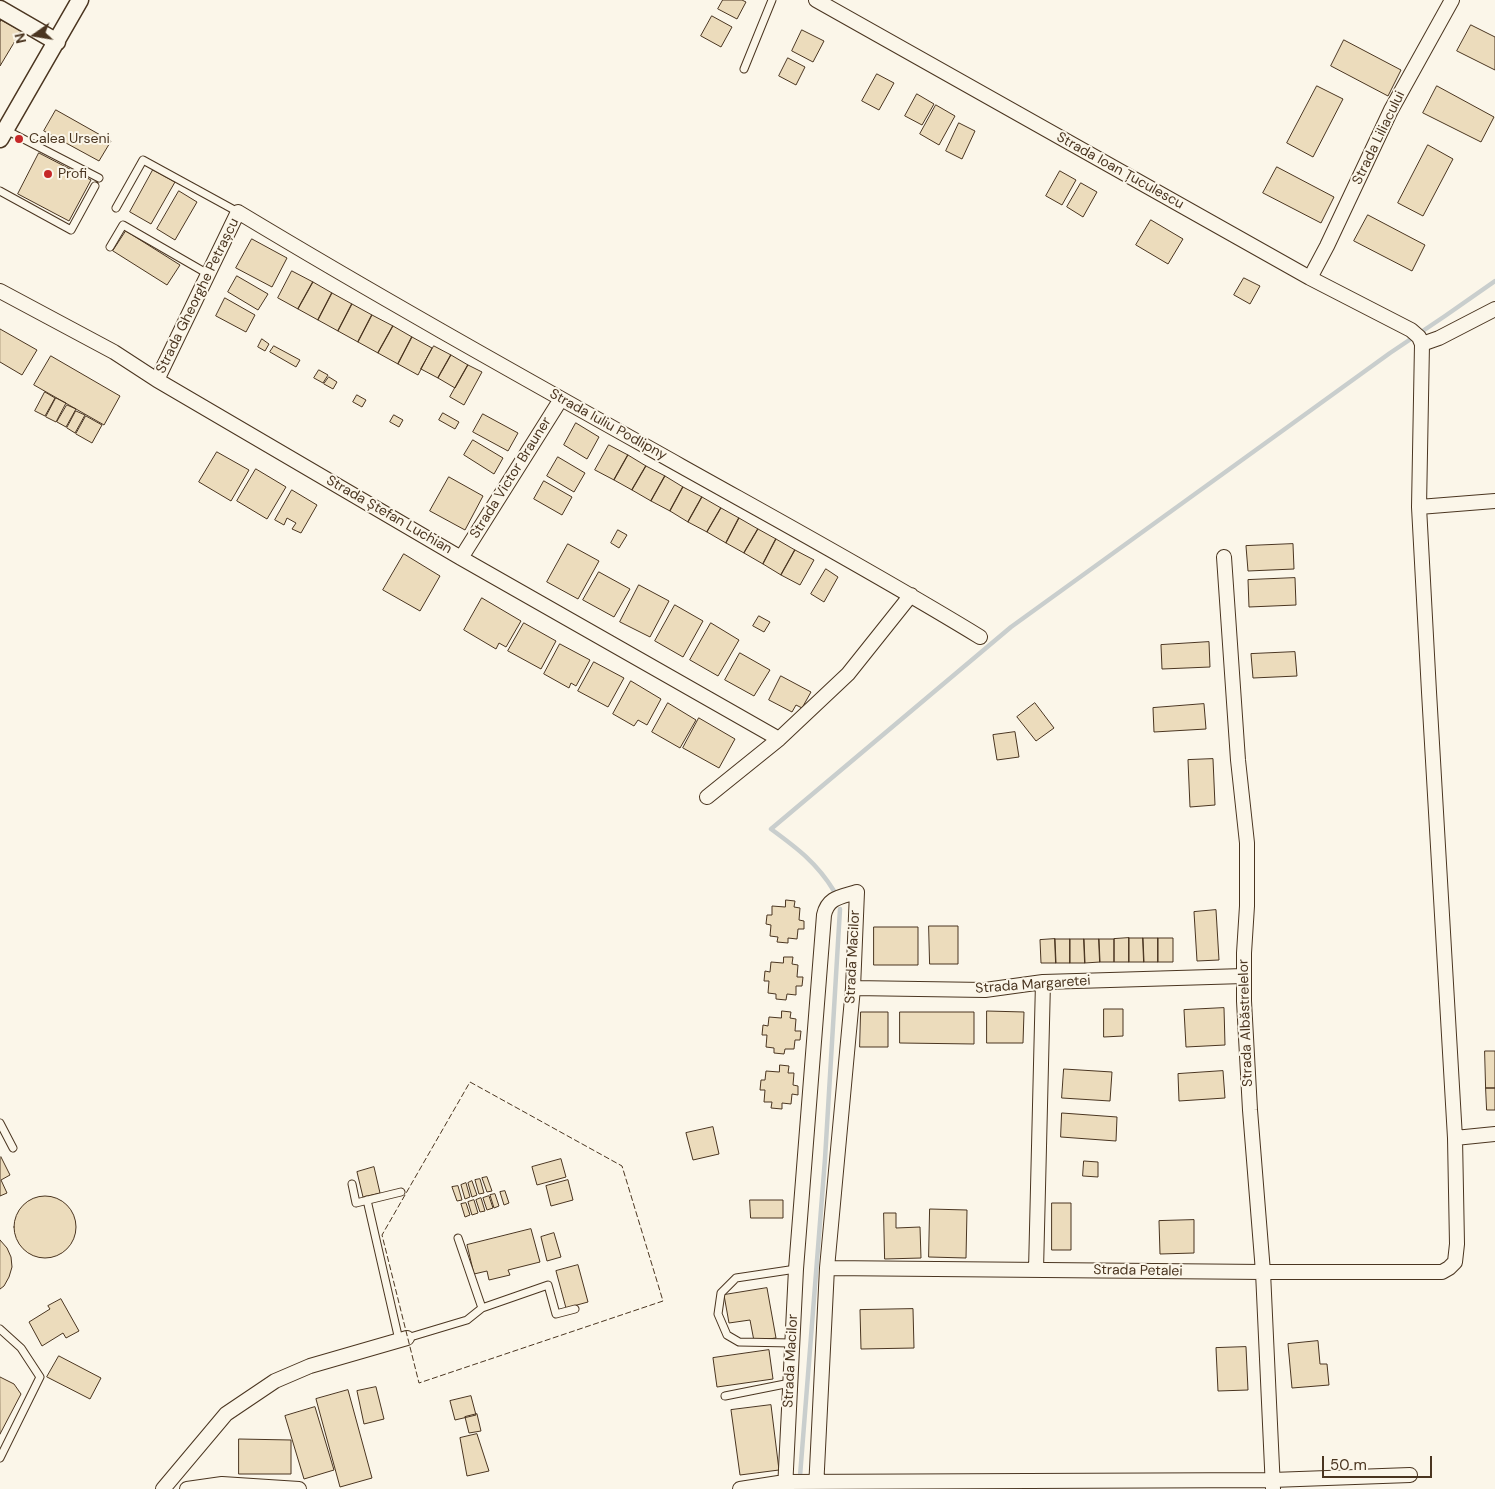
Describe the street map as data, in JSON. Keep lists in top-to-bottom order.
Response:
{
  "streets": {
    "street": [
      "Strada Liliacului",
      "Strada Ioan Țuculescu",
      "Strada Gheorghe Petrașcu",
      "Strada Iuliu Podlipny",
      "Strada Victor Brauner",
      "Strada Ștefan Luchian",
      "Strada Macilor",
      "Strada Margaretei",
      "Strada Albăstrelelor",
      "Strada Petalei"
    ]
  },
  "crossings": [
    ["Strada Liliacului", "Strada Ioan Țuculescu"],
    ["Strada Gheorghe Petrașcu", "Strada Iuliu Podlipny"],
    ["Strada Gheorghe Petrașcu", "Strada Ștefan Luchian"],
    ["Strada Iuliu Podlipny", "Strada Victor Brauner"],
    ["Strada Victor Brauner", "Strada Ștefan Luchian"],
    ["Strada Macilor", "Strada Margaretei"],
    ["Strada Macilor", "Strada Petalei"],
    ["Strada Margaretei", "Strada Albăstrelelor"],
    ["Strada Albăstrelelor", "Strada Petalei"]
  ],
  "places": ["Calea Urseni", "Profi"],
  "scale_bar": "50 m",
  "north": "left"
}
